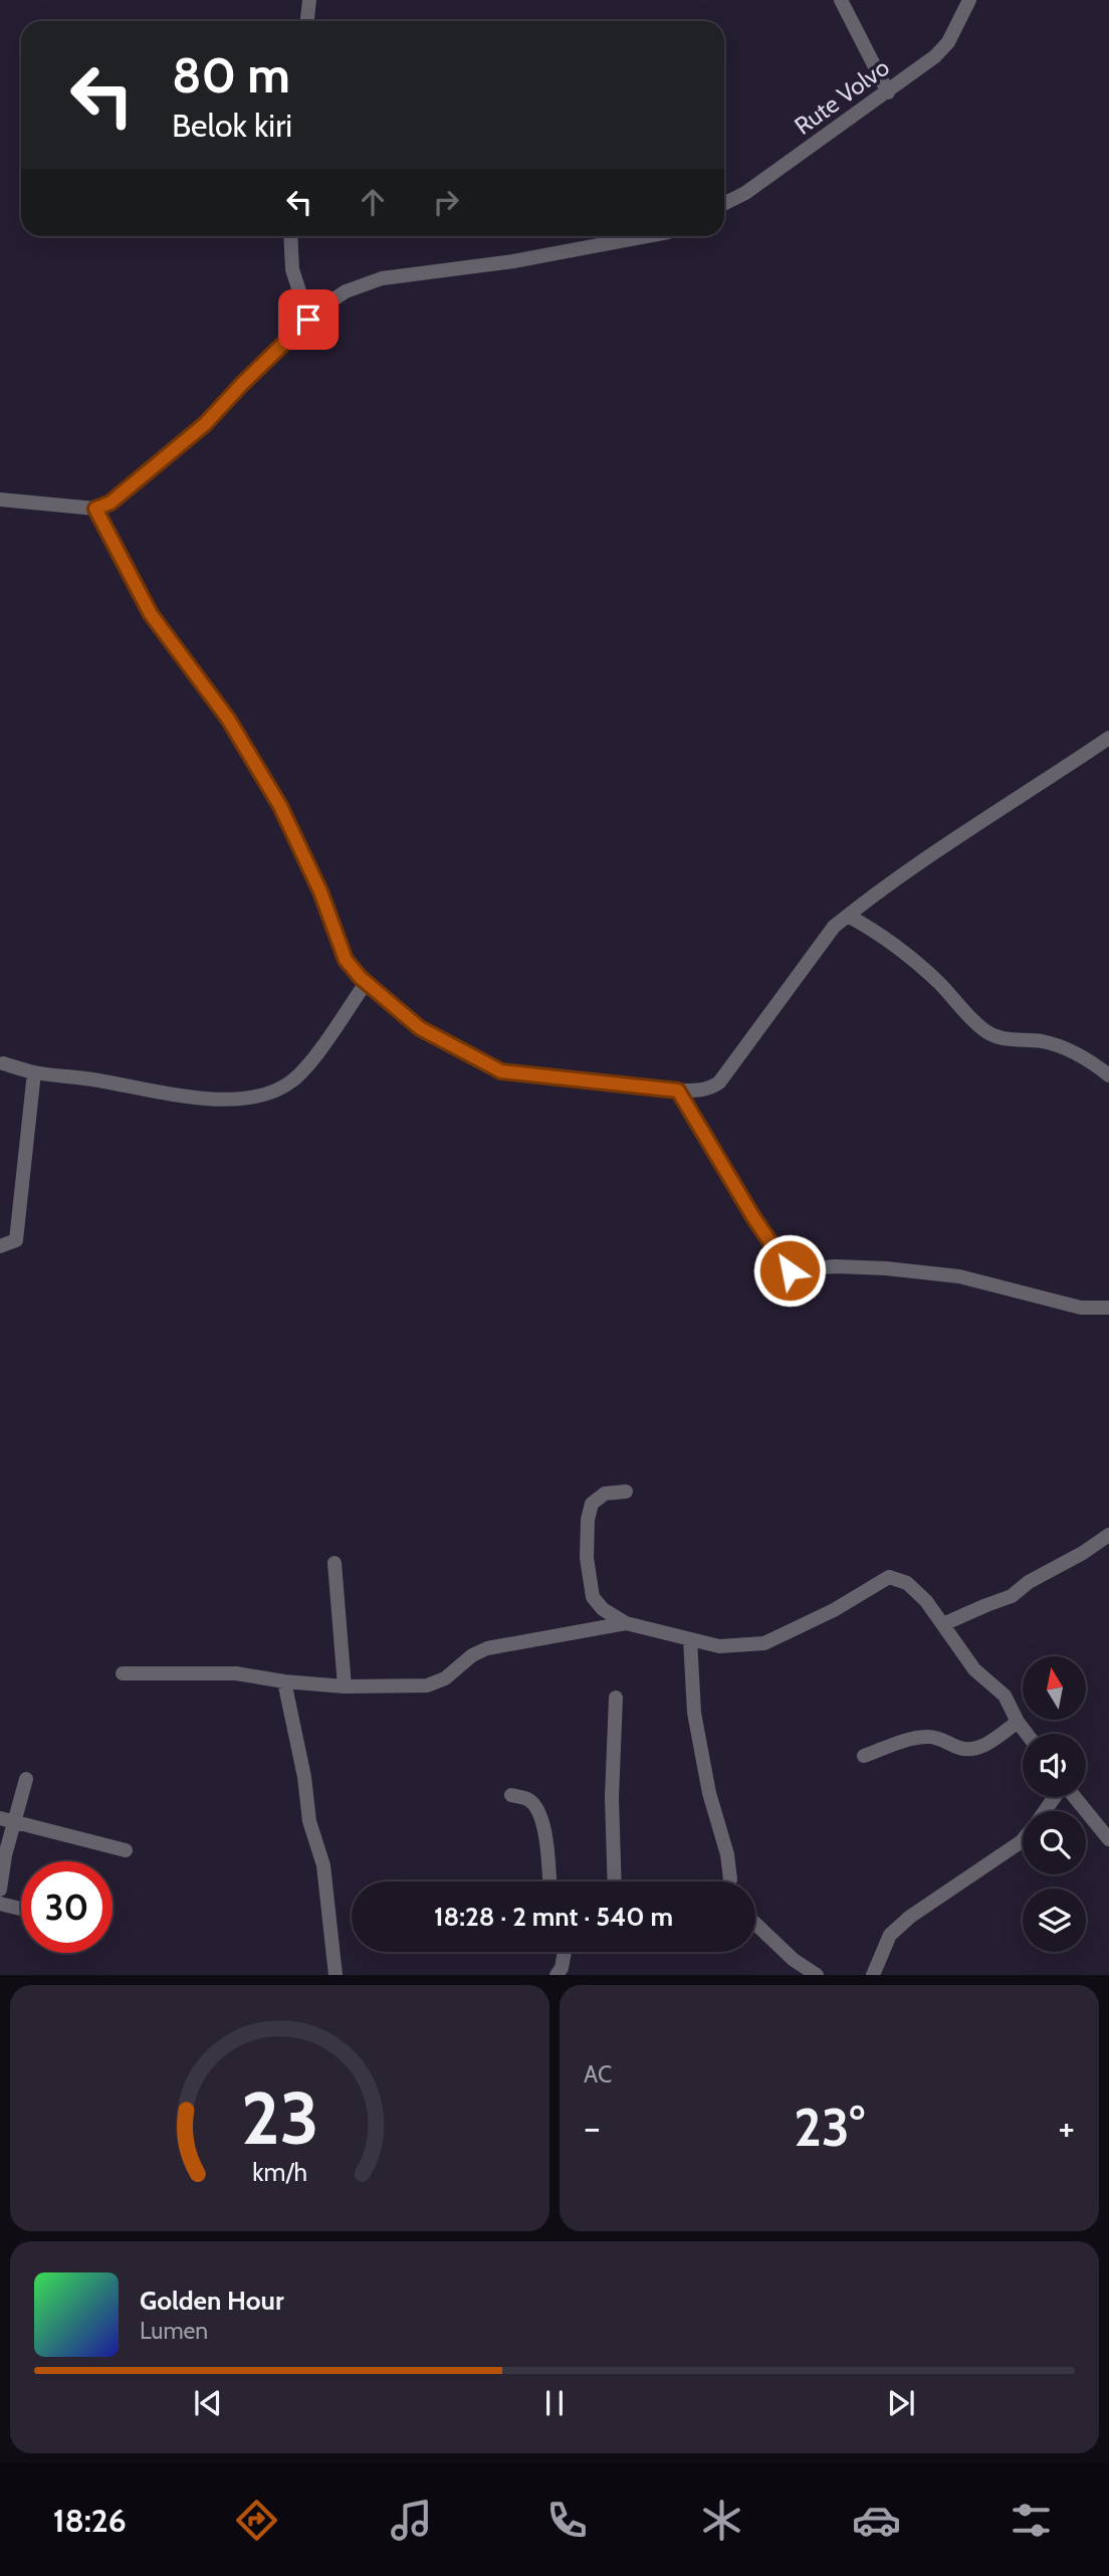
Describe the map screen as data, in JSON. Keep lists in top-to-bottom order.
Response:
{
  "streets": {
    "street": ["Rute Volvo"]
  },
  "north": "top",
  "page": {
    "turn": ["80 m", "Belok kiri"],
    "limit": "30",
    "trip": "18:28 · 2 mnt · 540 m",
    "tile": "AC",
    "heat": ["−", "23°", "+"],
    "song": ["Golden Hour", "Lumen"],
    "tabs": "18:26",
    "gauge": ["23", "km/h"]
  }
}
